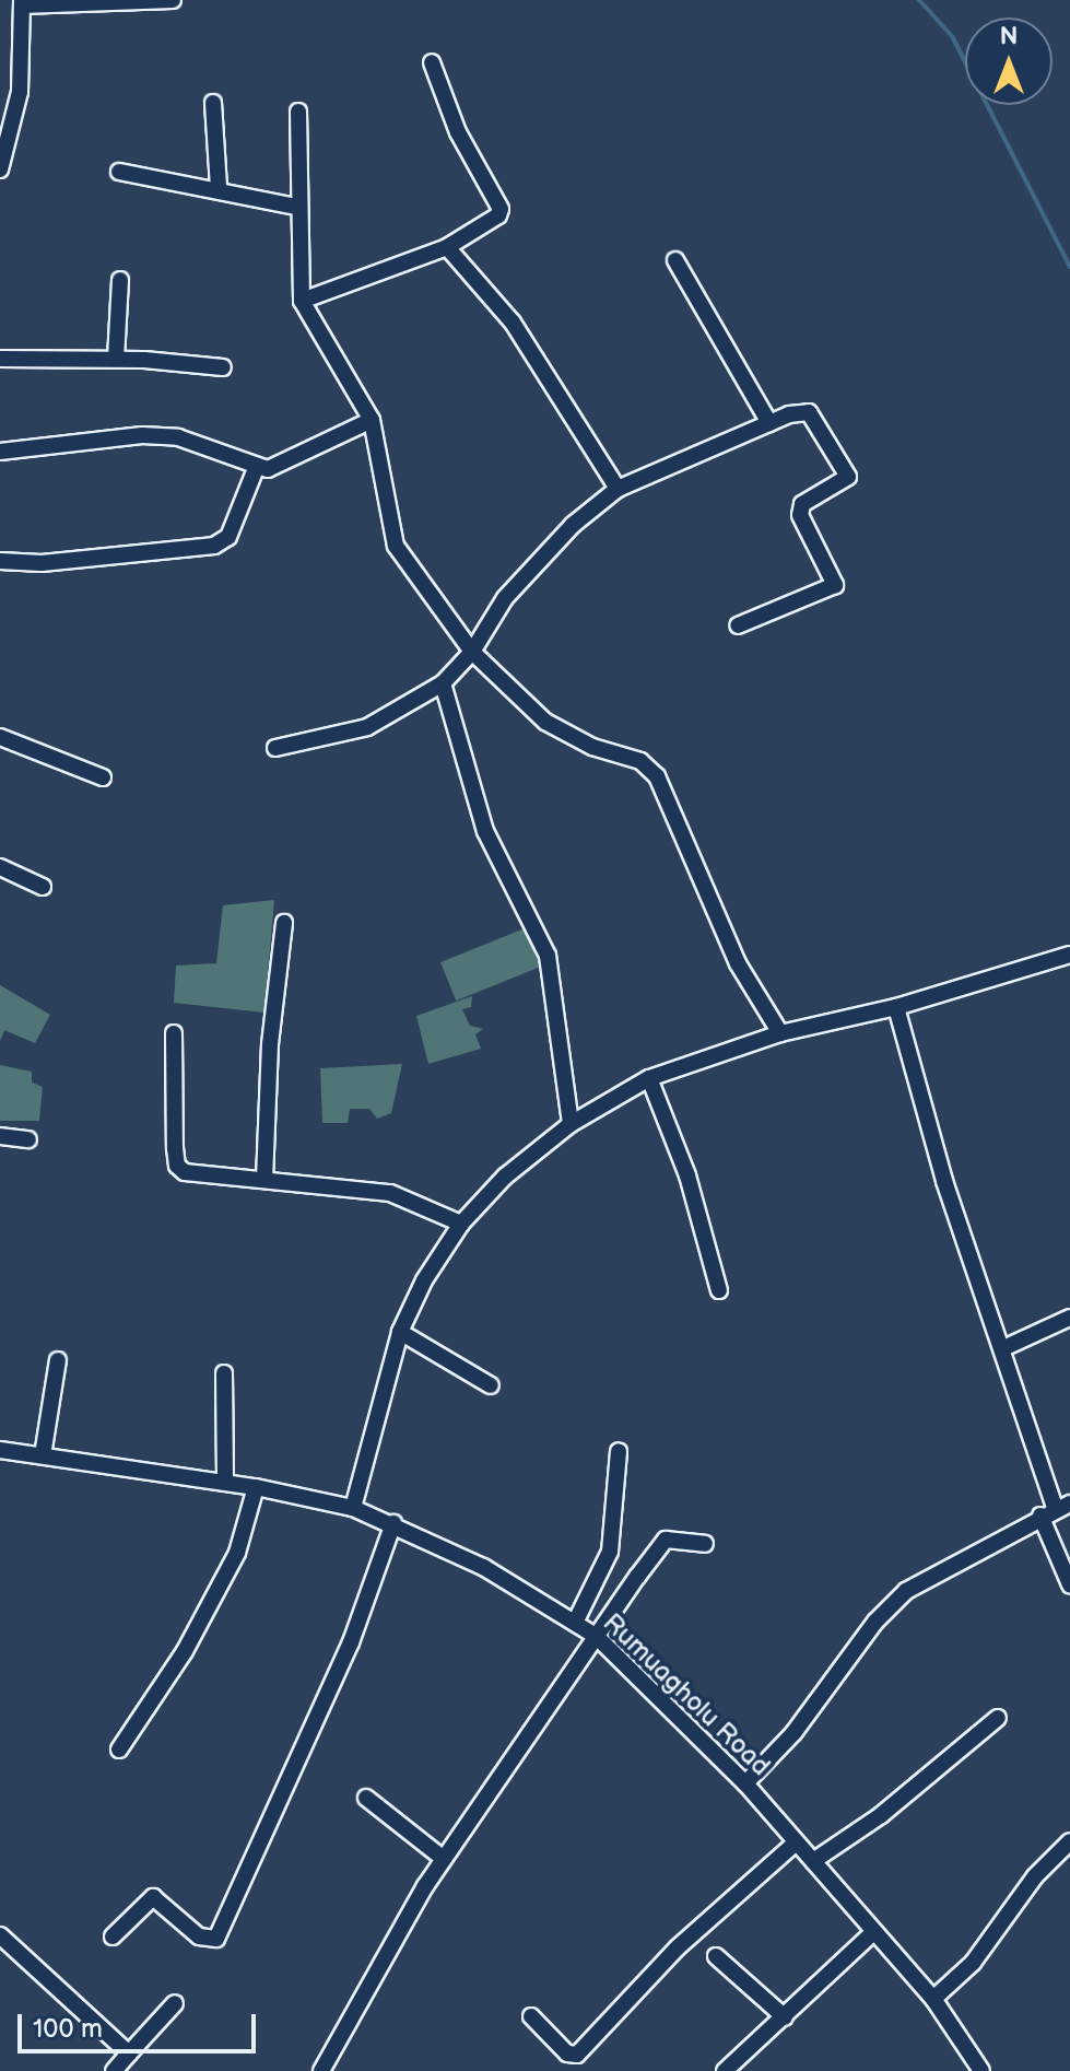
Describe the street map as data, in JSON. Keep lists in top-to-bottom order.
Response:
{
  "streets": {
    "street": ["Rumuagholu Road"]
  },
  "scale_bar": "100 m",
  "north": "top"
}
